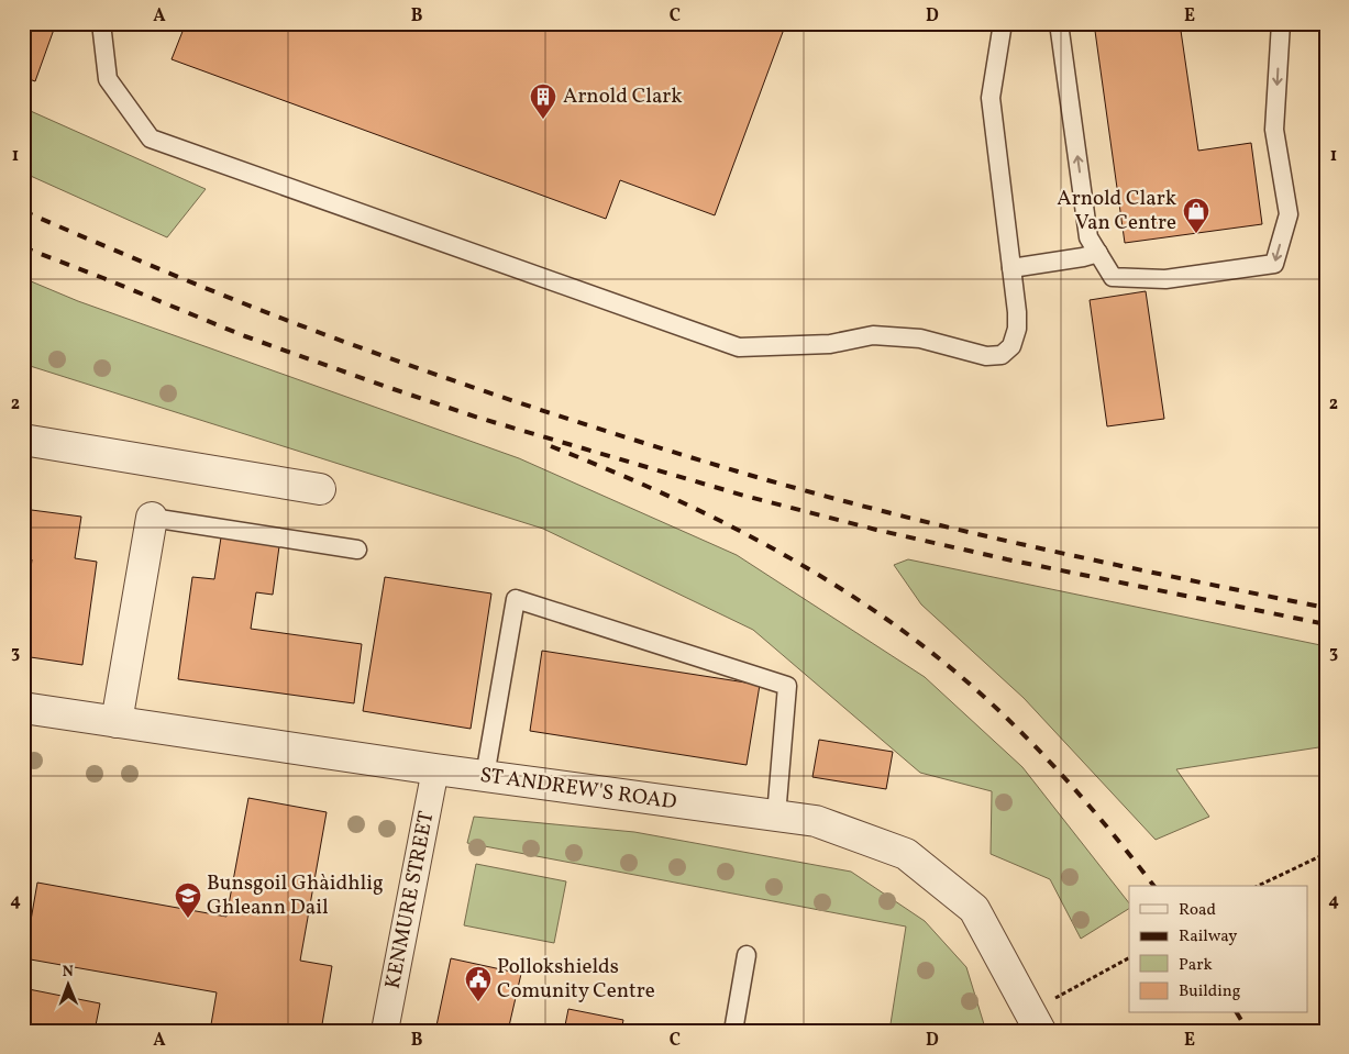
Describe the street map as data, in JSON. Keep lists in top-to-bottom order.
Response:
{
  "streets": {
    "street": ["ST ANDREW'S ROAD", "KENMURE STREET"]
  },
  "crossings": [
    ["ST ANDREW'S ROAD", "KENMURE STREET"]
  ],
  "places": {
    "building": ["Arnold Clark"],
    "shop": ["Arnold Clark Van Centre"],
    "school or university": ["Bunsgoil Ghàidhlig Ghleann Dail"],
    "public building": ["Pollokshields Comunity Centre"]
  },
  "legend": [
    "Road",
    "Railway",
    "Park",
    "Building"
  ],
  "north": "top",
  "grid": {
    "columns": [
      "A",
      "B",
      "C",
      "D",
      "E"
    ],
    "rows": [
      "1",
      "2",
      "3",
      "4"
    ]
  }
}
